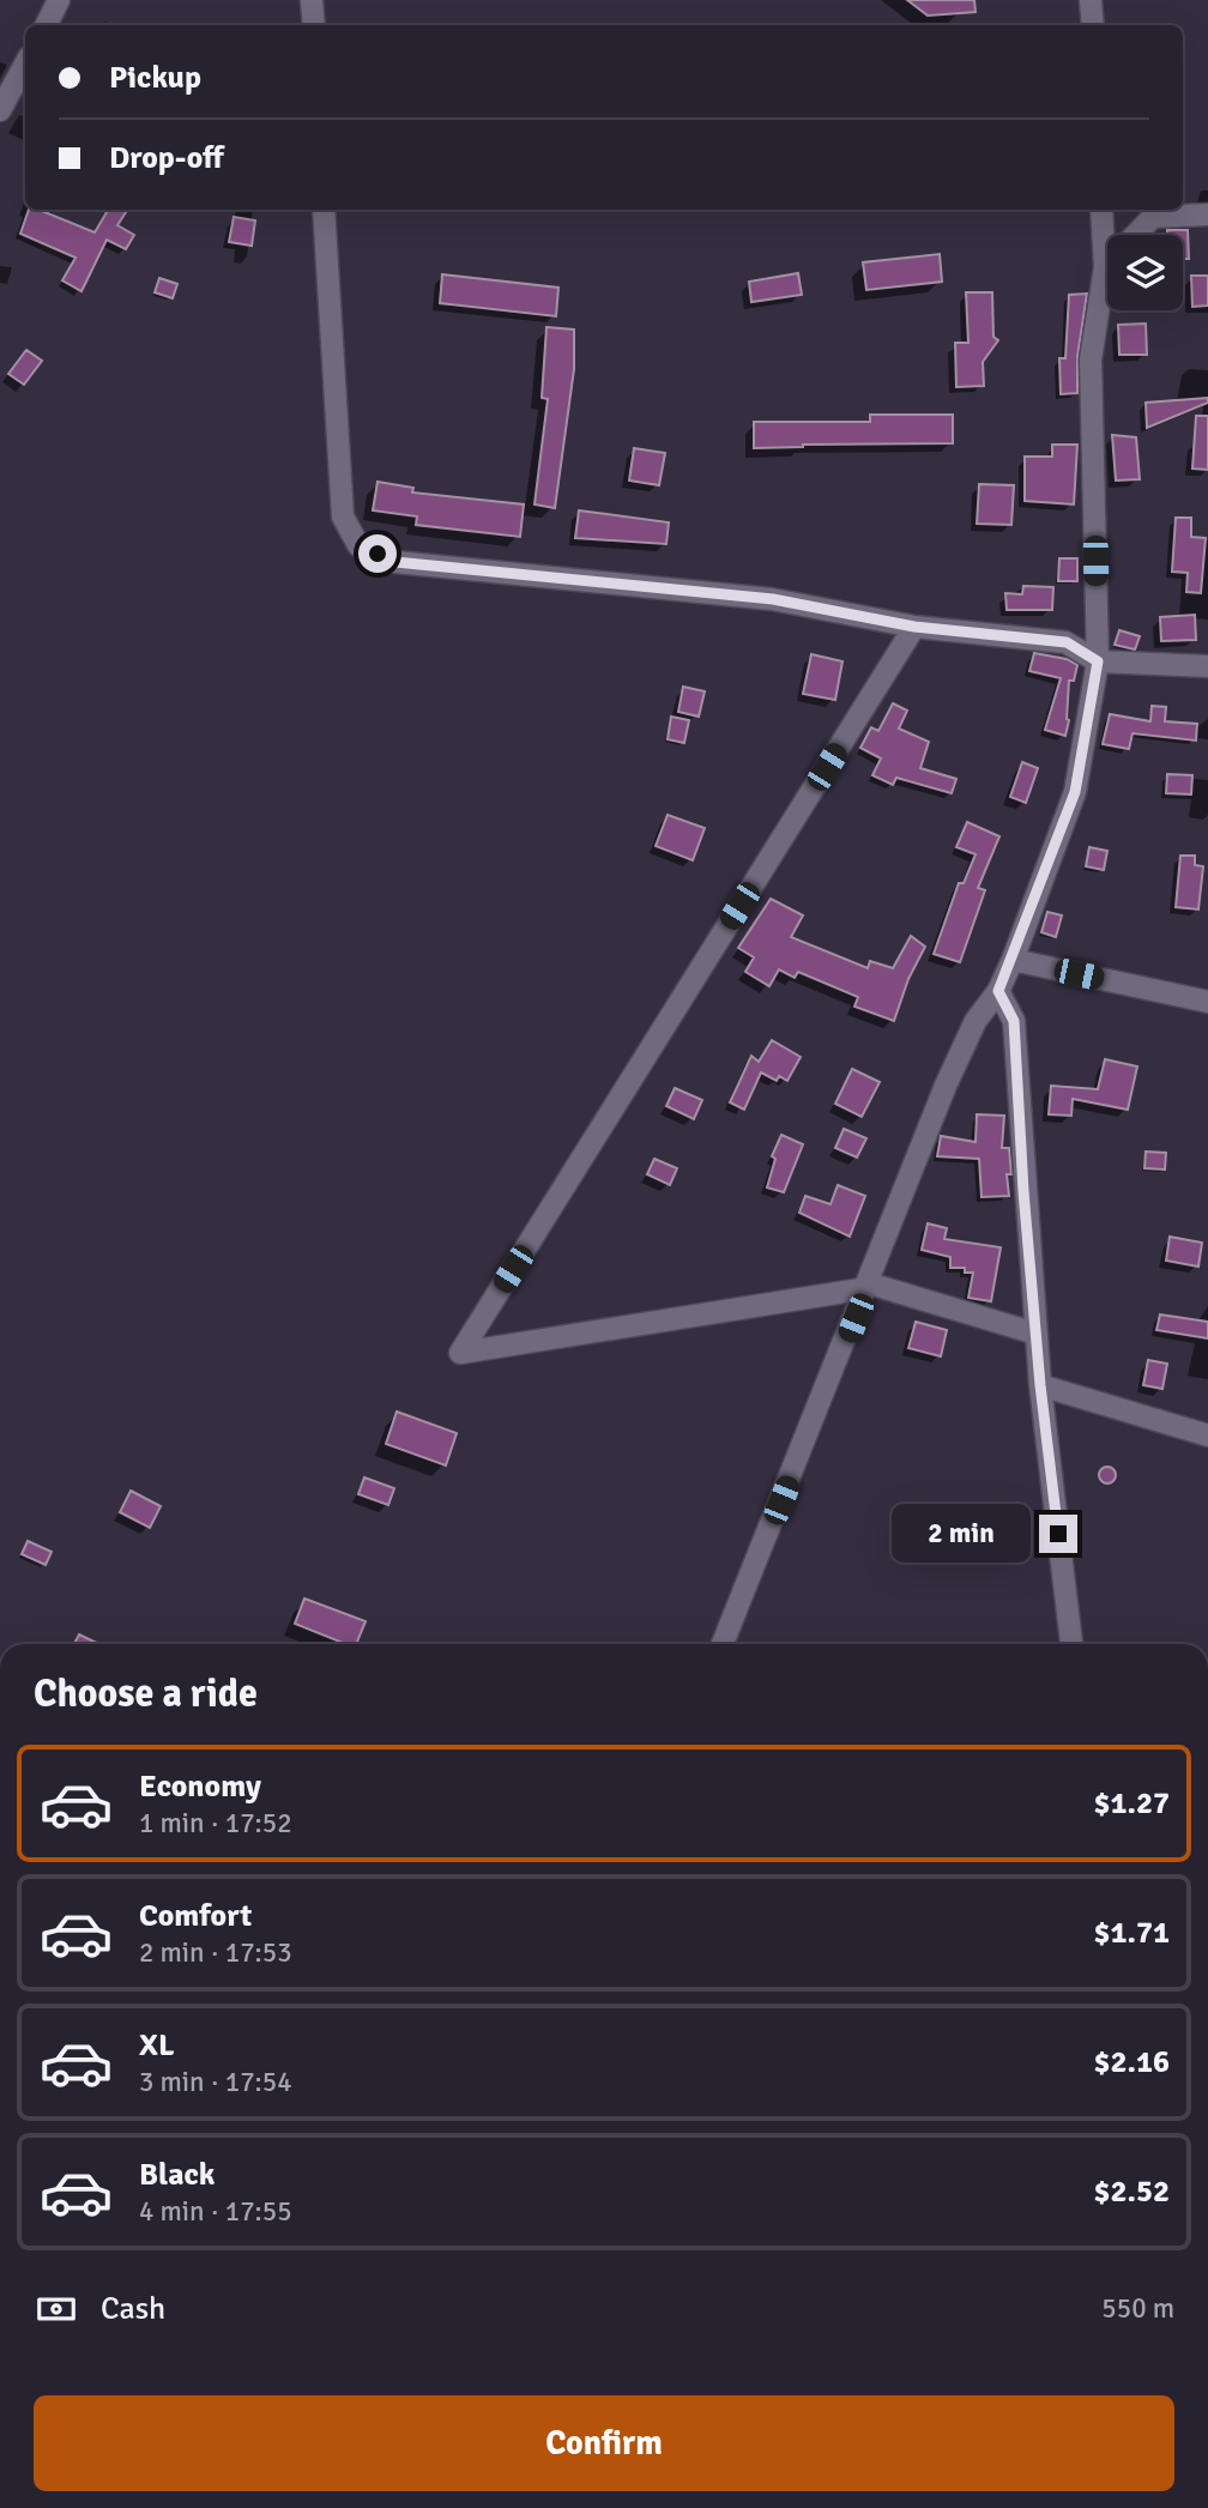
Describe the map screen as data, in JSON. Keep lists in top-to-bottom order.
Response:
{
  "page": {
    "banner": ["Pickup", "Drop-off"],
    "bubble": "2 min",
    "heading": "Choose a ride",
    "list": [
      {
        "name": "Economy",
        "note": "1 min · 17:52",
        "value": "$1.27"
      },
      {
        "name": "Comfort",
        "note": "2 min · 17:53",
        "value": "$1.71"
      },
      {
        "name": "XL",
        "note": "3 min · 17:54",
        "value": "$2.16"
      },
      {
        "name": "Black",
        "note": "4 min · 17:55",
        "value": "$2.52"
      }
    ],
    "pay": ["Cash", "550 m"],
    "buttons": "Confirm"
  }
}
